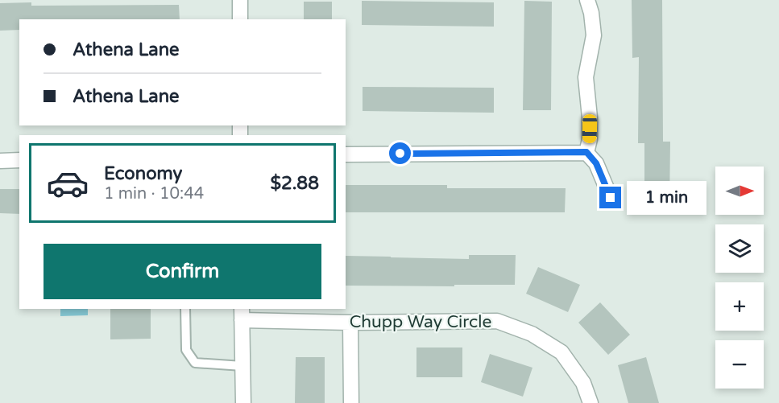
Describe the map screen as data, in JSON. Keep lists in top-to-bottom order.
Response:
{
  "streets": {
    "street": ["Chupp Way Circle"]
  },
  "north": "right",
  "page": {
    "banner": ["Athena Lane", "Athena Lane"],
    "list": [
      {
        "name": "Economy",
        "note": "1 min · 10:44",
        "value": "$2.88"
      }
    ],
    "map_buttons": ["+", "−"],
    "bubble": "1 min",
    "buttons": "Confirm"
  }
}
